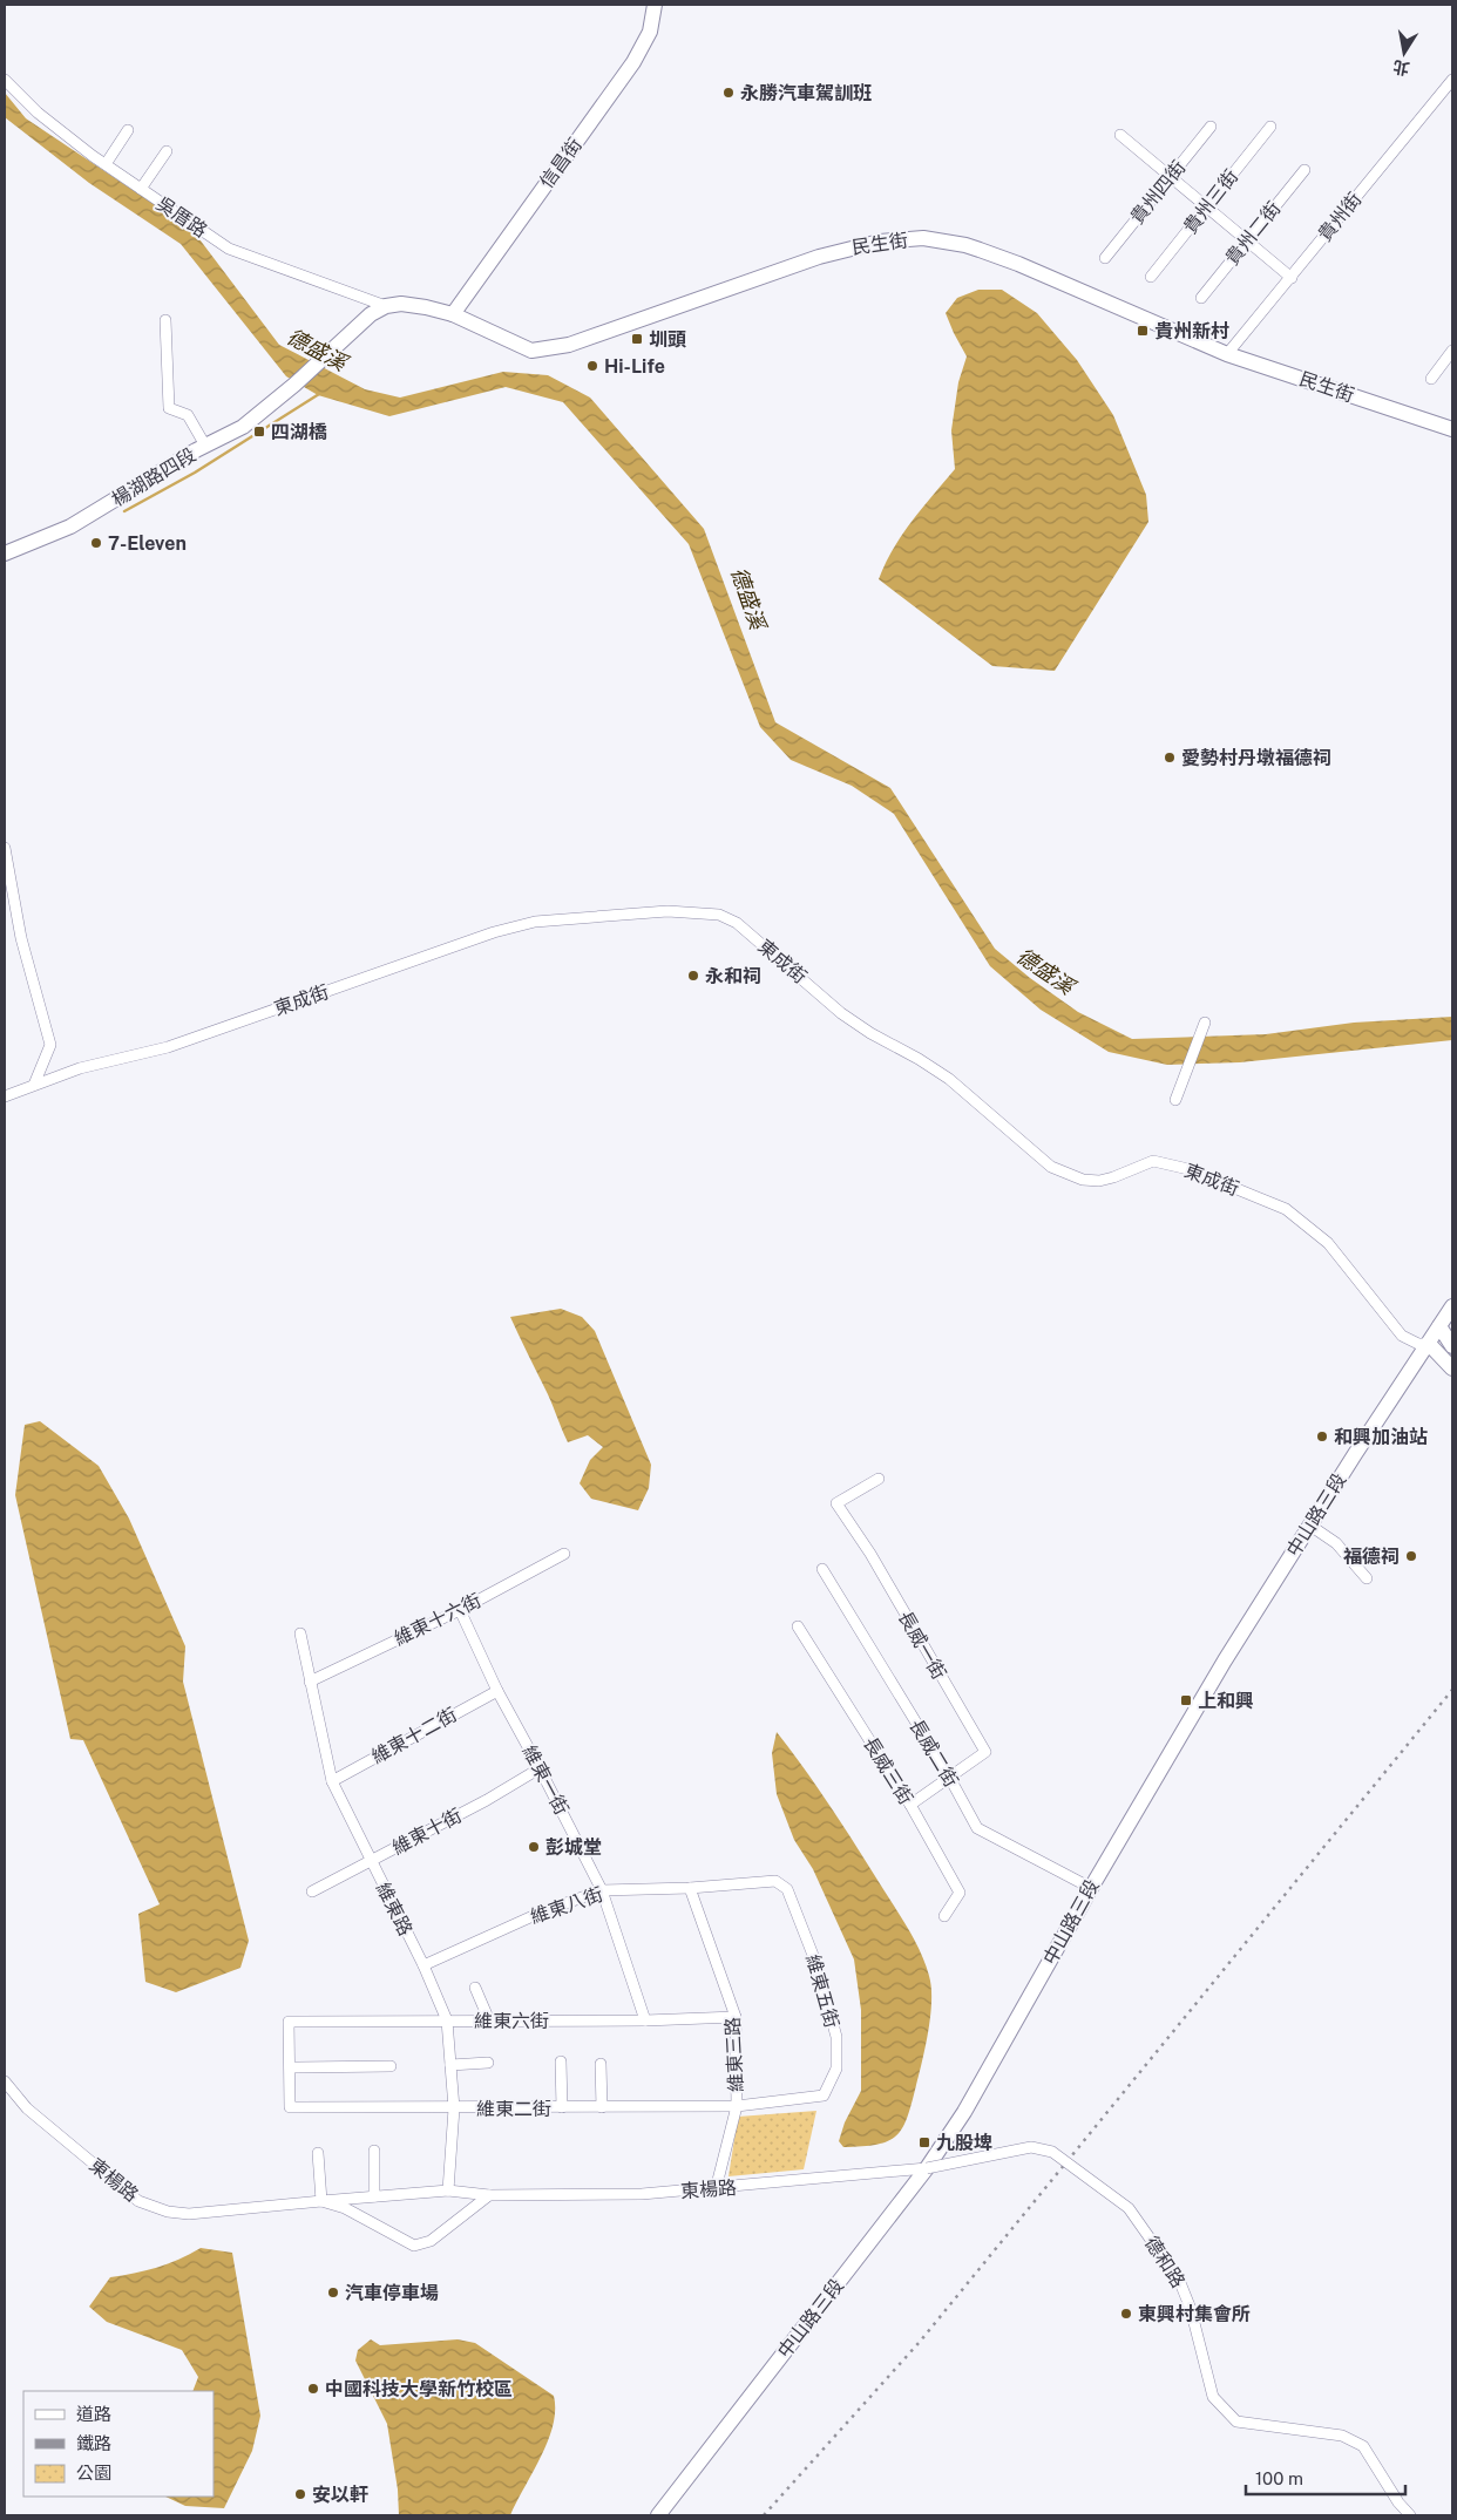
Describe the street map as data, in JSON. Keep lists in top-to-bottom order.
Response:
{
  "streets": {
    "street": [
      "信昌街",
      "貴州四街",
      "貴州三街",
      "吳厝路",
      "貴州街",
      "貴州二街",
      "民生街",
      "楊湖路四段",
      "東成街",
      "中山路三段",
      "維東十六街",
      "長威一街",
      "維東十二街",
      "長威二街",
      "長威三街",
      "維東一街",
      "維東十街",
      "維東八街",
      "維東路",
      "維東五街",
      "維東六街",
      "維東三路",
      "維東二街",
      "東楊路",
      "德和路"
    ]
  },
  "crossings": [
    ["信昌街", "民生街"],
    ["吳厝路", "民生街"],
    ["吳厝路", "楊湖路四段"],
    ["貴州街", "民生街"],
    ["民生街", "楊湖路四段"],
    ["東成街", "中山路三段"],
    ["中山路三段", "長威二街"],
    ["中山路三段", "東楊路"],
    ["中山路三段", "德和路"],
    ["維東十六街", "維東一街"],
    ["維東十六街", "維東路"],
    ["長威一街", "長威二街"],
    ["長威一街", "長威三街"],
    ["維東十二街", "維東一街"],
    ["維東十二街", "維東路"],
    ["維東一街", "維東十街"],
    ["維東一街", "維東八街"],
    ["維東一街", "維東六街"],
    ["維東十街", "維東路"],
    ["維東八街", "維東路"],
    ["維東八街", "維東五街"],
    ["維東八街", "維東三路"],
    ["維東路", "維東六街"],
    ["維東路", "維東二街"],
    ["維東路", "東楊路"],
    ["維東五街", "維東二街"],
    ["維東六街", "維東三路"],
    ["維東六街", "維東二街"],
    ["維東三路", "維東二街"],
    ["維東三路", "東楊路"],
    ["東楊路", "德和路"]
  ],
  "water": ["德盛溪"],
  "places": {
    "other": [
      "永勝汽車駕訓班",
      "Hi-Life",
      "7-Eleven",
      "愛勢村丹墩福德祠",
      "永和祠",
      "和興加油站",
      "福德祠",
      "彭城堂",
      "汽車停車場",
      "東興村集會所",
      "中國科技大學新竹校區",
      "安以軒"
    ],
    "transit": [
      "貴州新村",
      "圳頭",
      "四湖橋",
      "上和興",
      "九股埤"
    ]
  },
  "legend": ["道路", "鐵路", "公園"],
  "scale_bar": "100 m",
  "north": "bottom"
}
